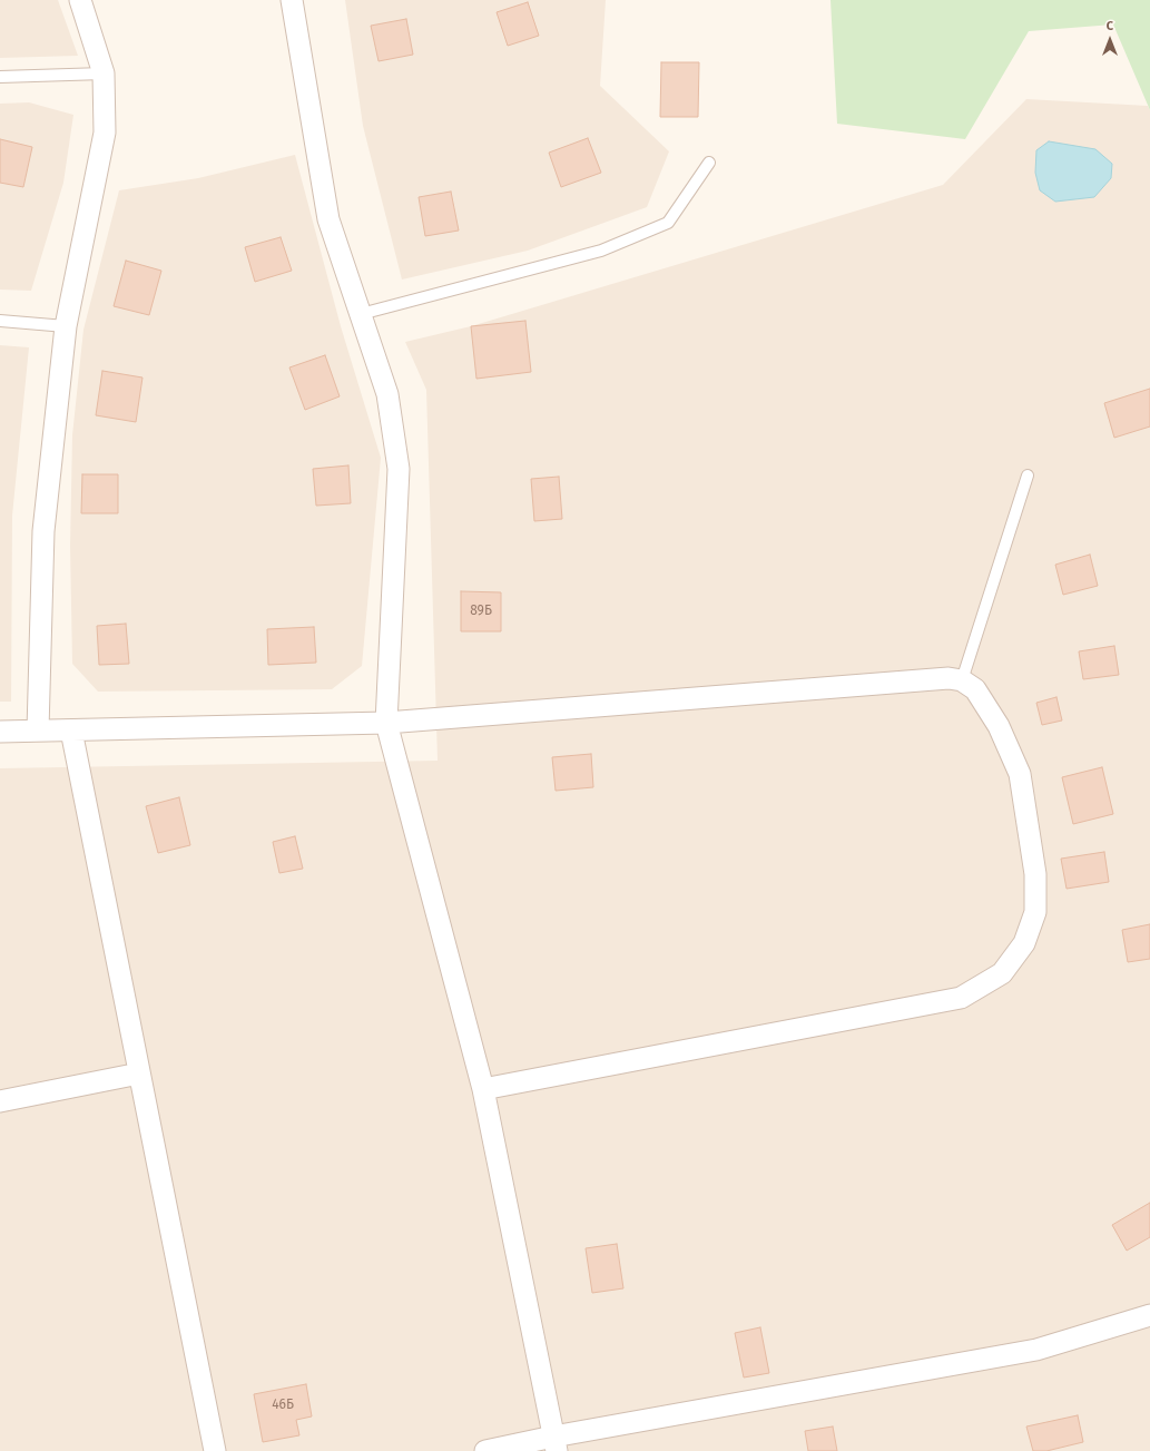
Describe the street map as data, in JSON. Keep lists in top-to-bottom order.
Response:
{
  "house_numbers": ["89Б", "46Б"],
  "north": "top"
}
